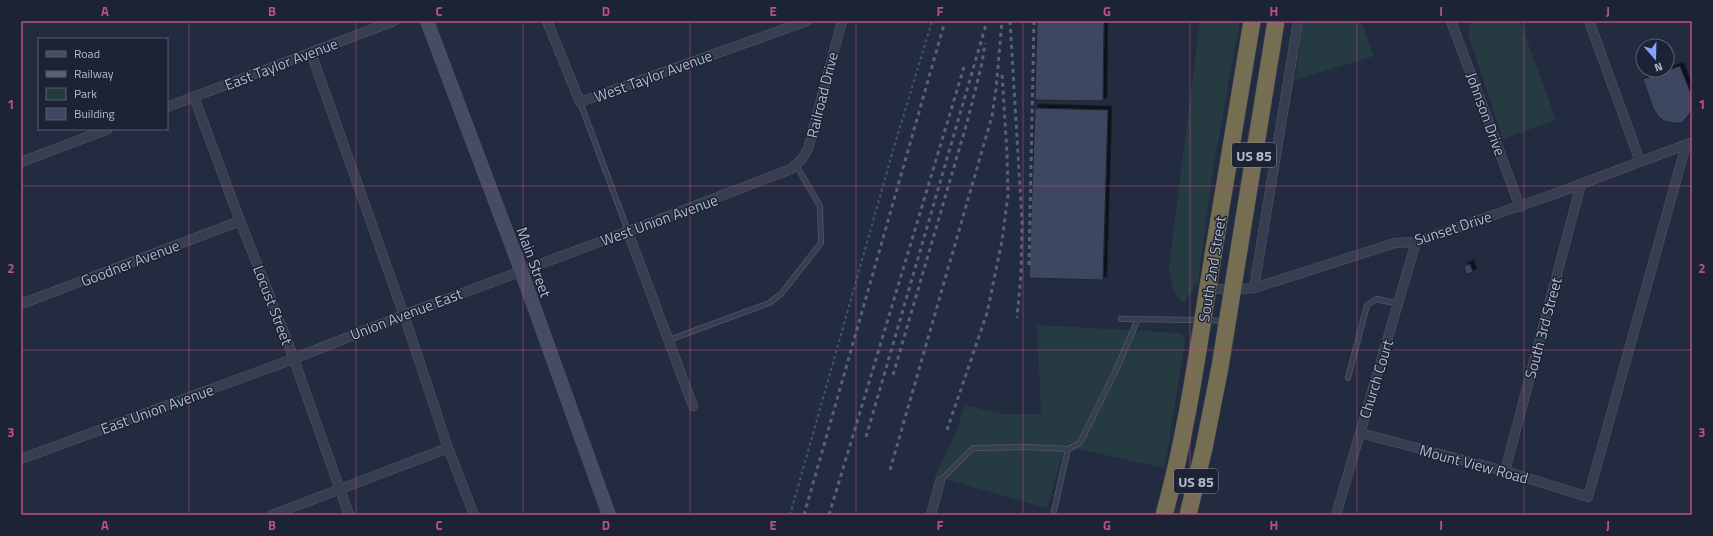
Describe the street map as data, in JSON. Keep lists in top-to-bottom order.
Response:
{
  "streets": {
    "highway": ["US 85", "South 2nd Street"],
    "street": [
      "East Taylor Avenue",
      "West Taylor Avenue",
      "Railroad Drive",
      "Johnson Drive",
      "West Union Avenue",
      "Sunset Drive",
      "Main Street",
      "Goodner Avenue",
      "Locust Street",
      "Union Avenue East",
      "South 3rd Street",
      "Church Court",
      "East Union Avenue",
      "Mount View Road"
    ]
  },
  "crossings": [
    ["East Taylor Avenue", "Locust Street"],
    ["Railroad Drive", "West Union Avenue"],
    ["Johnson Drive", "Sunset Drive"],
    ["West Union Avenue", "Main Street"],
    ["West Union Avenue", "Union Avenue East"],
    ["Sunset Drive", "South 2nd Street"],
    ["Sunset Drive", "South 3rd Street"],
    ["Sunset Drive", "Church Court"],
    ["Sunset Drive", "Mount View Road"],
    ["Main Street", "Union Avenue East"],
    ["Goodner Avenue", "Locust Street"],
    ["Locust Street", "Union Avenue East"],
    ["Locust Street", "East Union Avenue"],
    ["Union Avenue East", "East Union Avenue"],
    ["South 3rd Street", "Mount View Road"],
    ["Church Court", "Mount View Road"]
  ],
  "legend": [
    "Road",
    "Railway",
    "Park",
    "Building"
  ],
  "north": "bottom",
  "grid": {
    "columns": [
      "A",
      "B",
      "C",
      "D",
      "E",
      "F",
      "G",
      "H",
      "I",
      "J"
    ],
    "rows": ["1", "2", "3"]
  }
}
